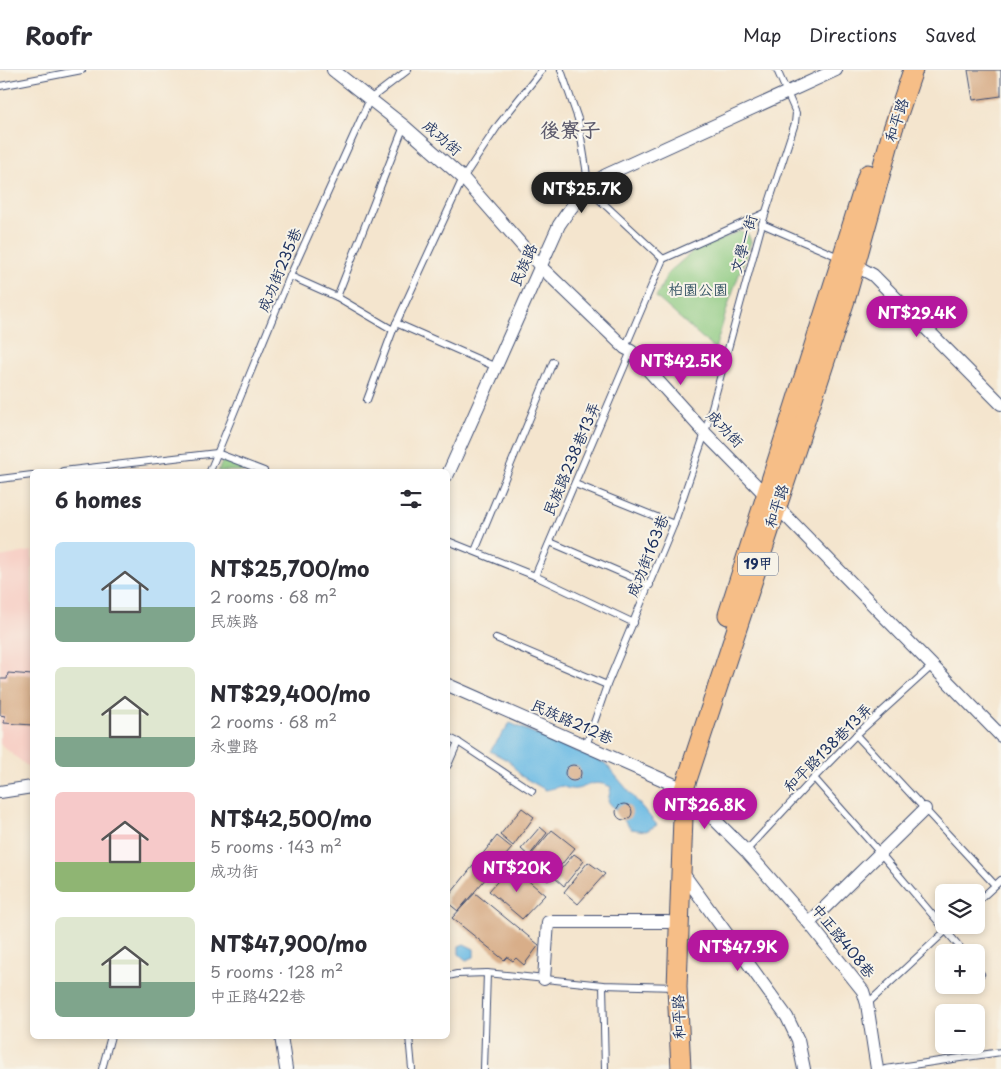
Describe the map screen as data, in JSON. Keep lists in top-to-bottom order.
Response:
{
  "streets": {
    "main road": ["和平路", "19甲"],
    "street": [
      "成功街",
      "民族路",
      "民族路212巷",
      "中正路408巷"
    ],
    "lane": [
      "文學一街",
      "成功街235巷",
      "民族路238巷13弄",
      "成功街163巷",
      "和平路138巷13弄"
    ]
  },
  "crossings": [
    ["和平路", "成功街"],
    ["和平路", "民族路212巷"],
    ["和平路", "中正路408巷"],
    ["成功街", "文學一街"],
    ["成功街", "民族路"],
    ["成功街", "成功街235巷"],
    ["成功街", "民族路238巷13弄"],
    ["成功街", "成功街163巷"],
    ["成功街", "和平路138巷13弄"],
    ["文學一街", "民族路"],
    ["文學一街", "成功街163巷"],
    ["成功街163巷", "民族路212巷"],
    ["民族路212巷", "中正路408巷"],
    ["和平路138巷13弄", "中正路408巷"]
  ],
  "districts": ["後寮子"],
  "parks": ["柏園公園"],
  "page": {
    "header": "Roofr",
    "nav": ["Map", "Directions", "Saved"],
    "price": [
      "NT$25.7K",
      "NT$29.4K",
      "NT$42.5K",
      "NT$26.8K",
      "NT$20K",
      "NT$47.9K"
    ],
    "heading": "6 homes",
    "list": [
      {
        "name": "NT$25,700/mo",
        "note": "2 rooms · 68 m² · 民族路"
      },
      {
        "name": "NT$29,400/mo",
        "note": "2 rooms · 68 m² · 永豐路"
      },
      {
        "name": "NT$42,500/mo",
        "note": "5 rooms · 143 m² · 成功街"
      },
      {
        "name": "NT$47,900/mo",
        "note": "5 rooms · 128 m² · 中正路422巷"
      }
    ],
    "map_buttons": ["+", "−"]
  }
}
